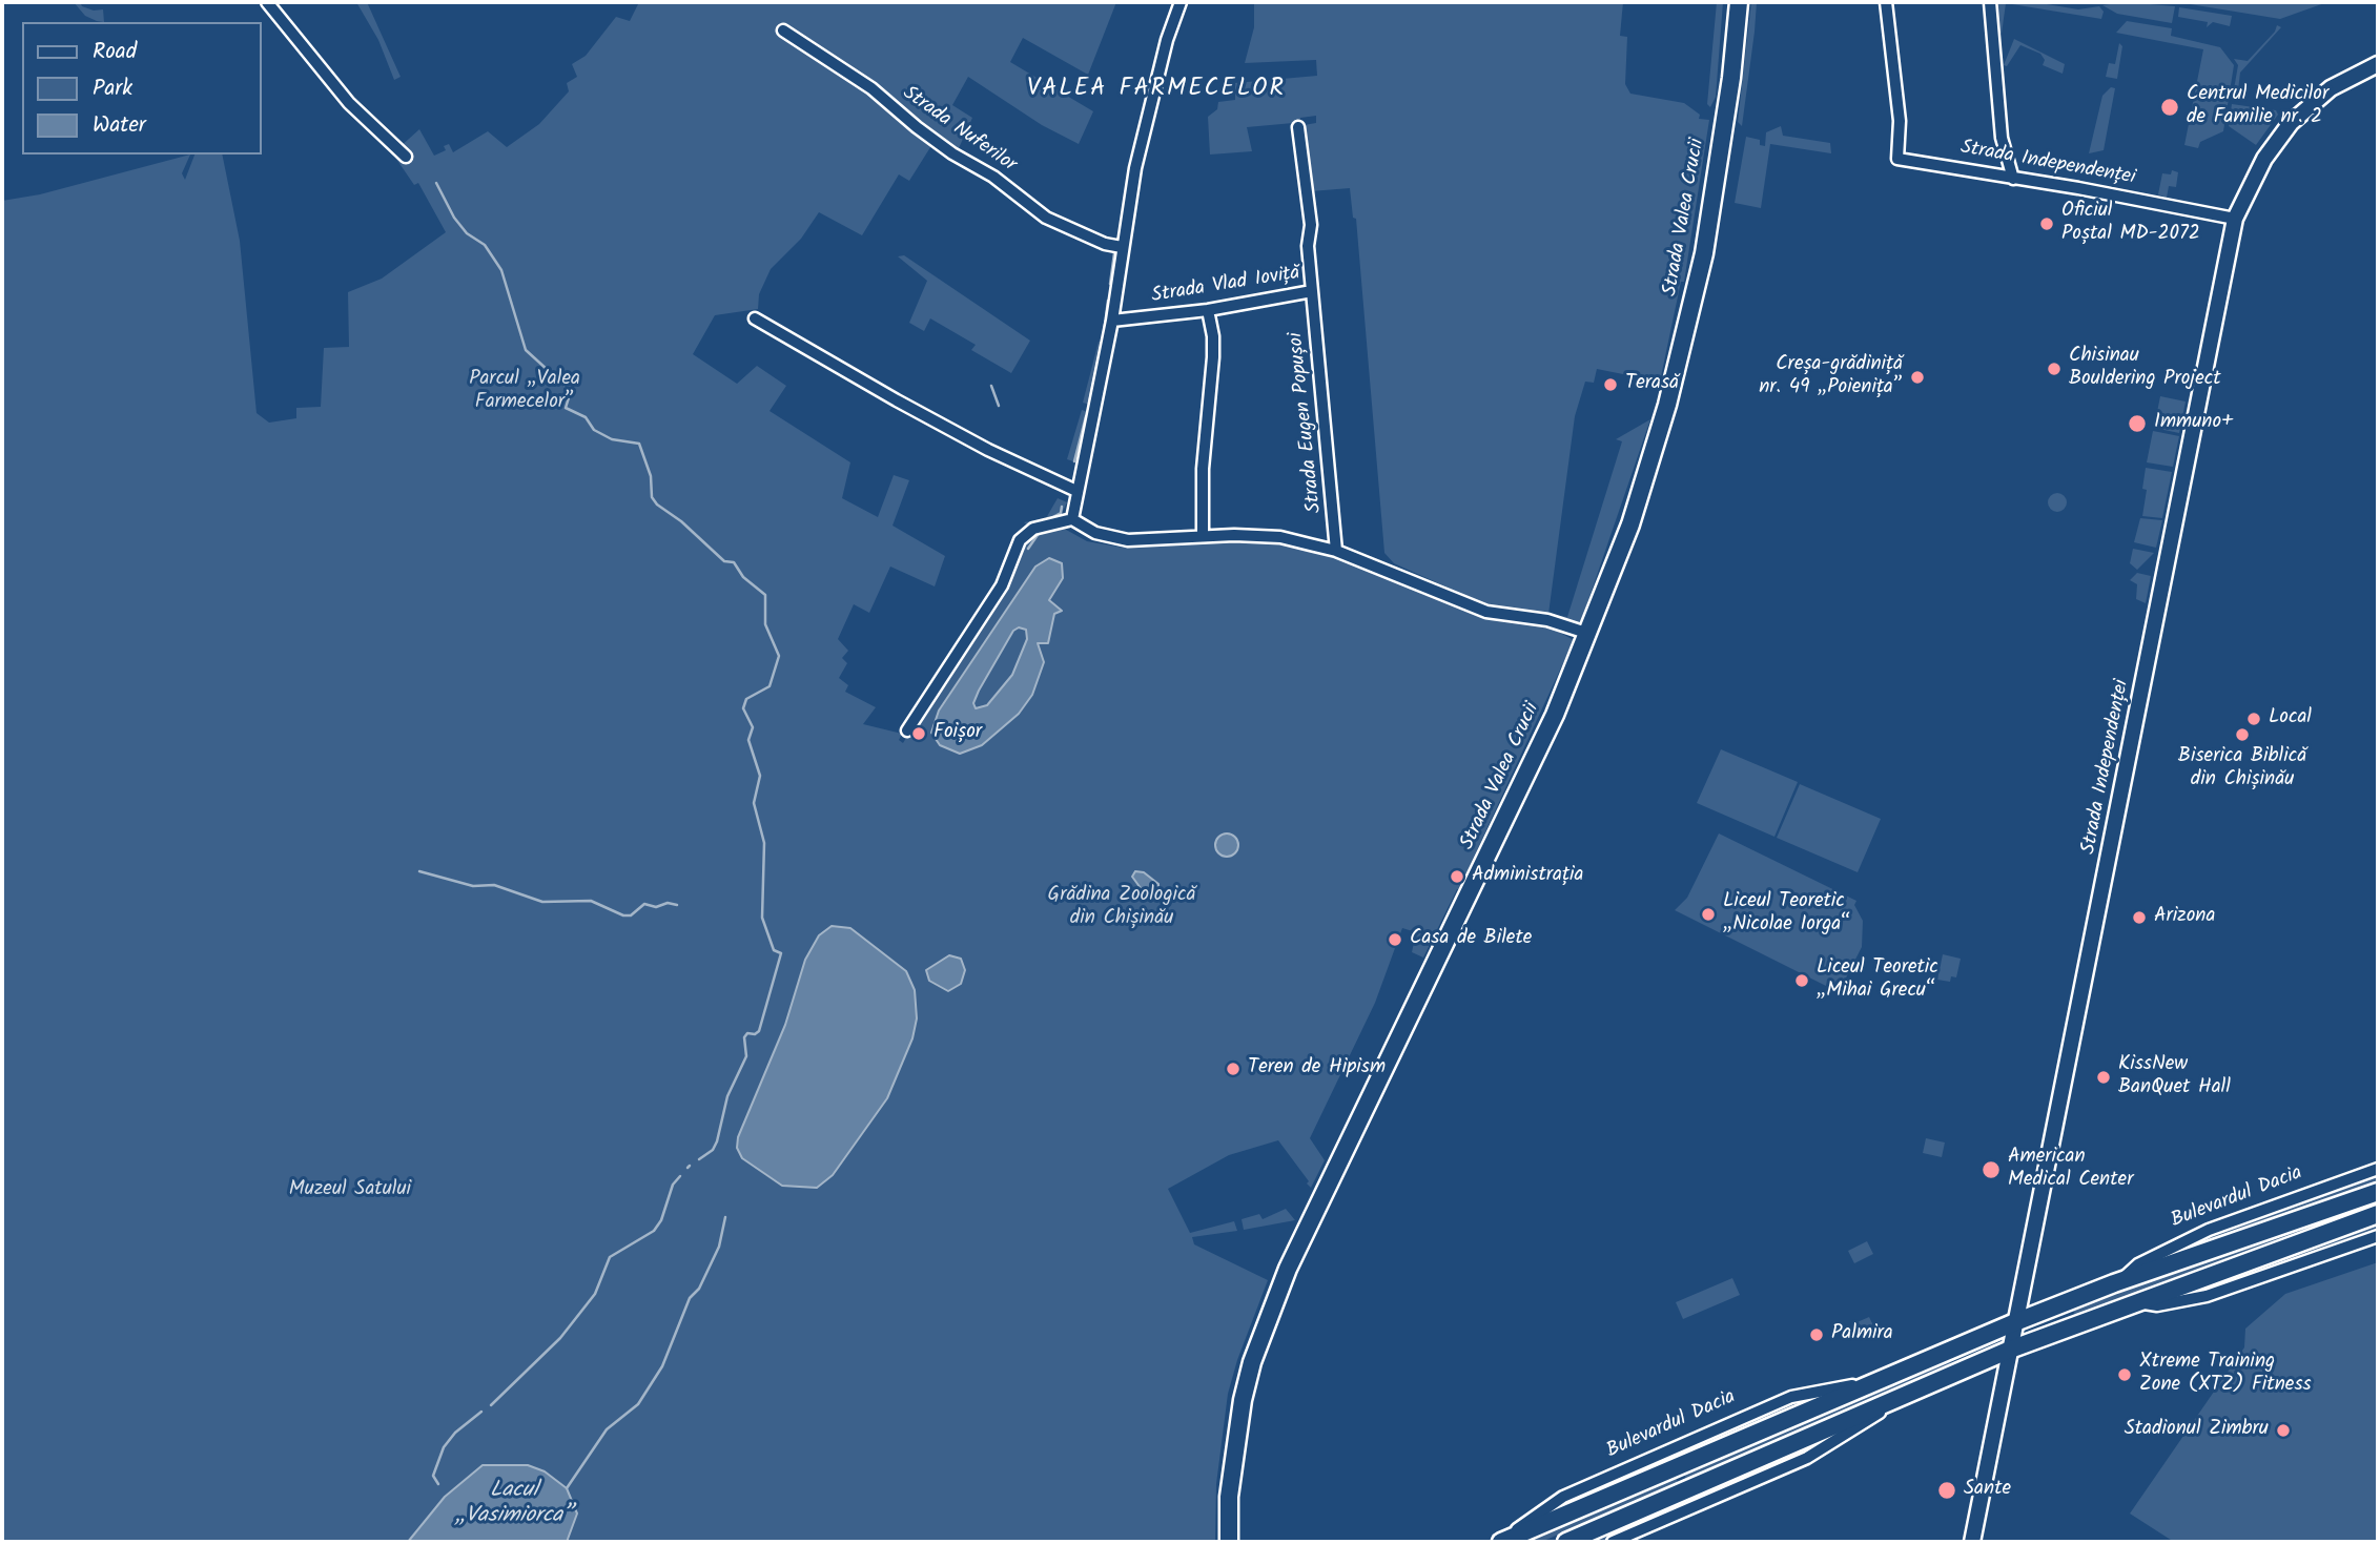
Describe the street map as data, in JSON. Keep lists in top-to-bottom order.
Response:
{
  "streets": {
    "main road": ["Strada Independenței", "Strada Valea Crucii", "Bulevardul Dacia"],
    "street": ["Strada Nuferilor", "Strada Vlad Ioviță", "Strada Eugen Popușoi"]
  },
  "crossings": [
    ["Strada Independenței", "Bulevardul Dacia"],
    ["Strada Vlad Ioviță", "Strada Eugen Popușoi"]
  ],
  "districts": ["VALEA FARMECELOR"],
  "water": ["Lacul „Vasimiorca”"],
  "parks": ["Parcul „Valea Farmecelor”", "Grădina Zoologică din Chișinău", "Muzeul Satului"],
  "places": [
    "Centrul Medicilor de Familie nr. 2",
    "Oficiul Poștal MD-2072",
    "Chisinau Bouldering Project",
    "Creșa-grădiniță nr. 49 „Poienița”",
    "Terasă",
    "Immuno+",
    "Local",
    "Foișor",
    "Biserica Biblică din Chișinău",
    "Administrația",
    "Liceul Teoretic „Nicolae Iorga“",
    "Arizona",
    "Casa de Bilete",
    "Liceul Teoretic „Mihai Grecu“",
    "Teren de Hipism",
    "KissNew BanQuet Hall",
    "American Medical Center",
    "Palmira",
    "Xtreme Training Zone (XTZ) Fitness",
    "Stadionul Zimbru",
    "Sante"
  ],
  "legend": ["Road", "Park", "Water"]
}
